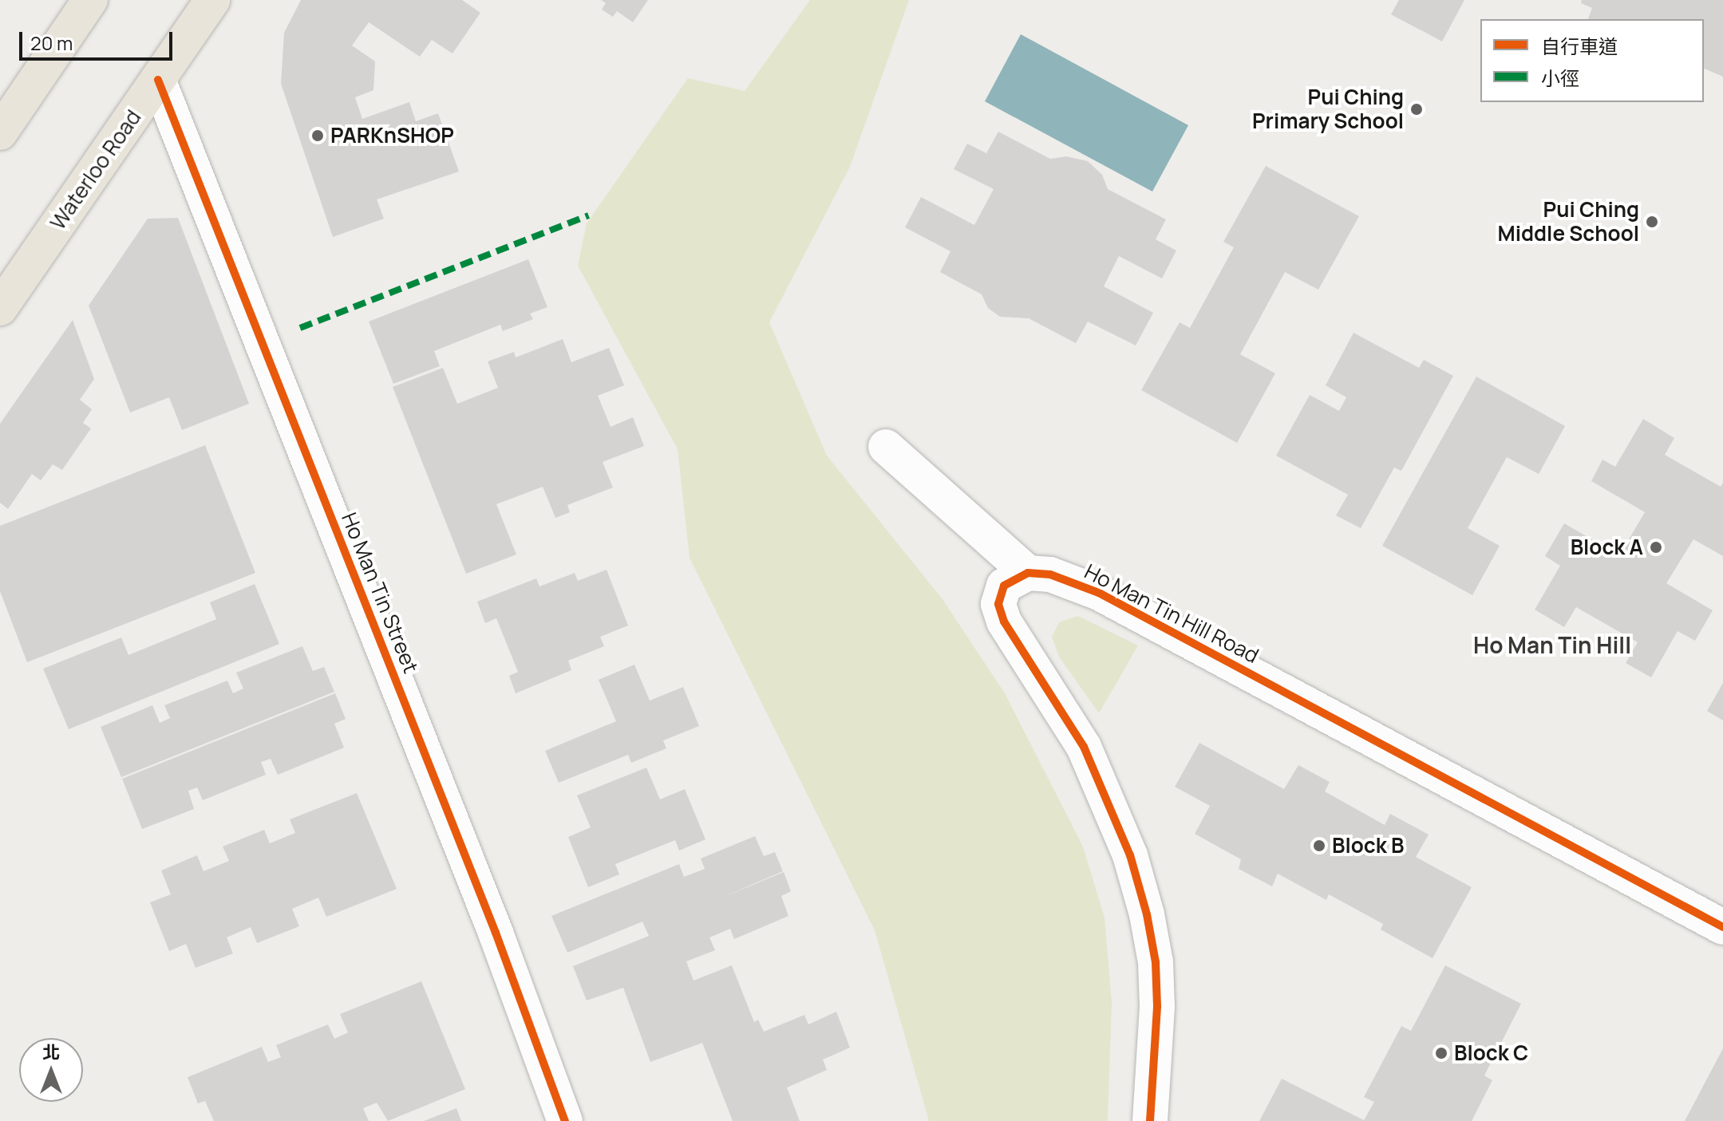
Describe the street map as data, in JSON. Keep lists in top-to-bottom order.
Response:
{
  "streets": {
    "main road": ["Waterloo Road"],
    "street": ["Ho Man Tin Street", "Ho Man Tin Hill Road"]
  },
  "crossings": [
    ["Waterloo Road", "Ho Man Tin Street"]
  ],
  "districts": ["Ho Man Tin Hill"],
  "places": [
    "Pui Ching Primary School",
    "PARKnSHOP",
    "Pui Ching Middle School",
    "Block A",
    "Block B",
    "Block C"
  ],
  "legend": ["自行車道", "小徑"],
  "scale_bar": "20 m",
  "north": "top"
}
